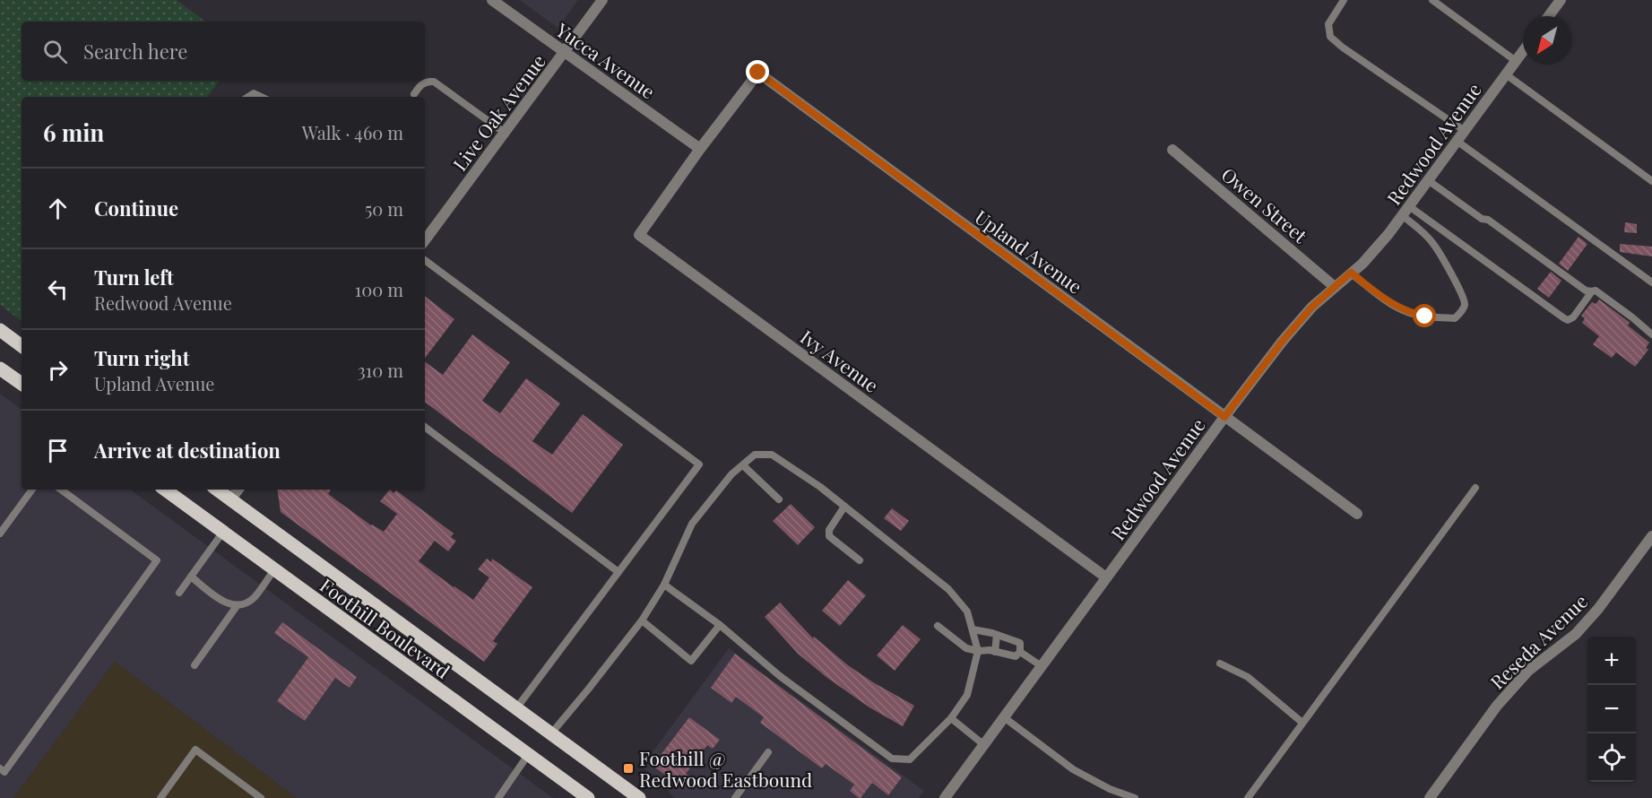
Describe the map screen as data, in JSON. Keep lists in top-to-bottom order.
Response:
{
  "streets": {
    "main road": ["Foothill Boulevard"],
    "street": [
      "Yucca Avenue",
      "Live Oak Avenue",
      "Redwood Avenue",
      "Owen Street",
      "Upland Avenue",
      "Ivy Avenue",
      "Reseda Avenue"
    ]
  },
  "crossings": [
    ["Yucca Avenue", "Live Oak Avenue"],
    ["Yucca Avenue", "Upland Avenue"],
    ["Yucca Avenue", "Ivy Avenue"],
    ["Redwood Avenue", "Owen Street"],
    ["Redwood Avenue", "Upland Avenue"],
    ["Redwood Avenue", "Ivy Avenue"],
    ["Upland Avenue", "Ivy Avenue"]
  ],
  "places": {
    "transit": ["Foothill @ Redwood Eastbound"]
  },
  "north": "bottom left",
  "page": {
    "search": "Search here",
    "heading": ["6 min", "Walk · 460 m"],
    "list": [
      ["Continue", "50 m"],
      ["Turn left", "Redwood Avenue", "100 m"],
      ["Turn right", "Upland Avenue", "310 m"],
      "Arrive at destination"
    ],
    "map_buttons": ["+", "−"]
  }
}
